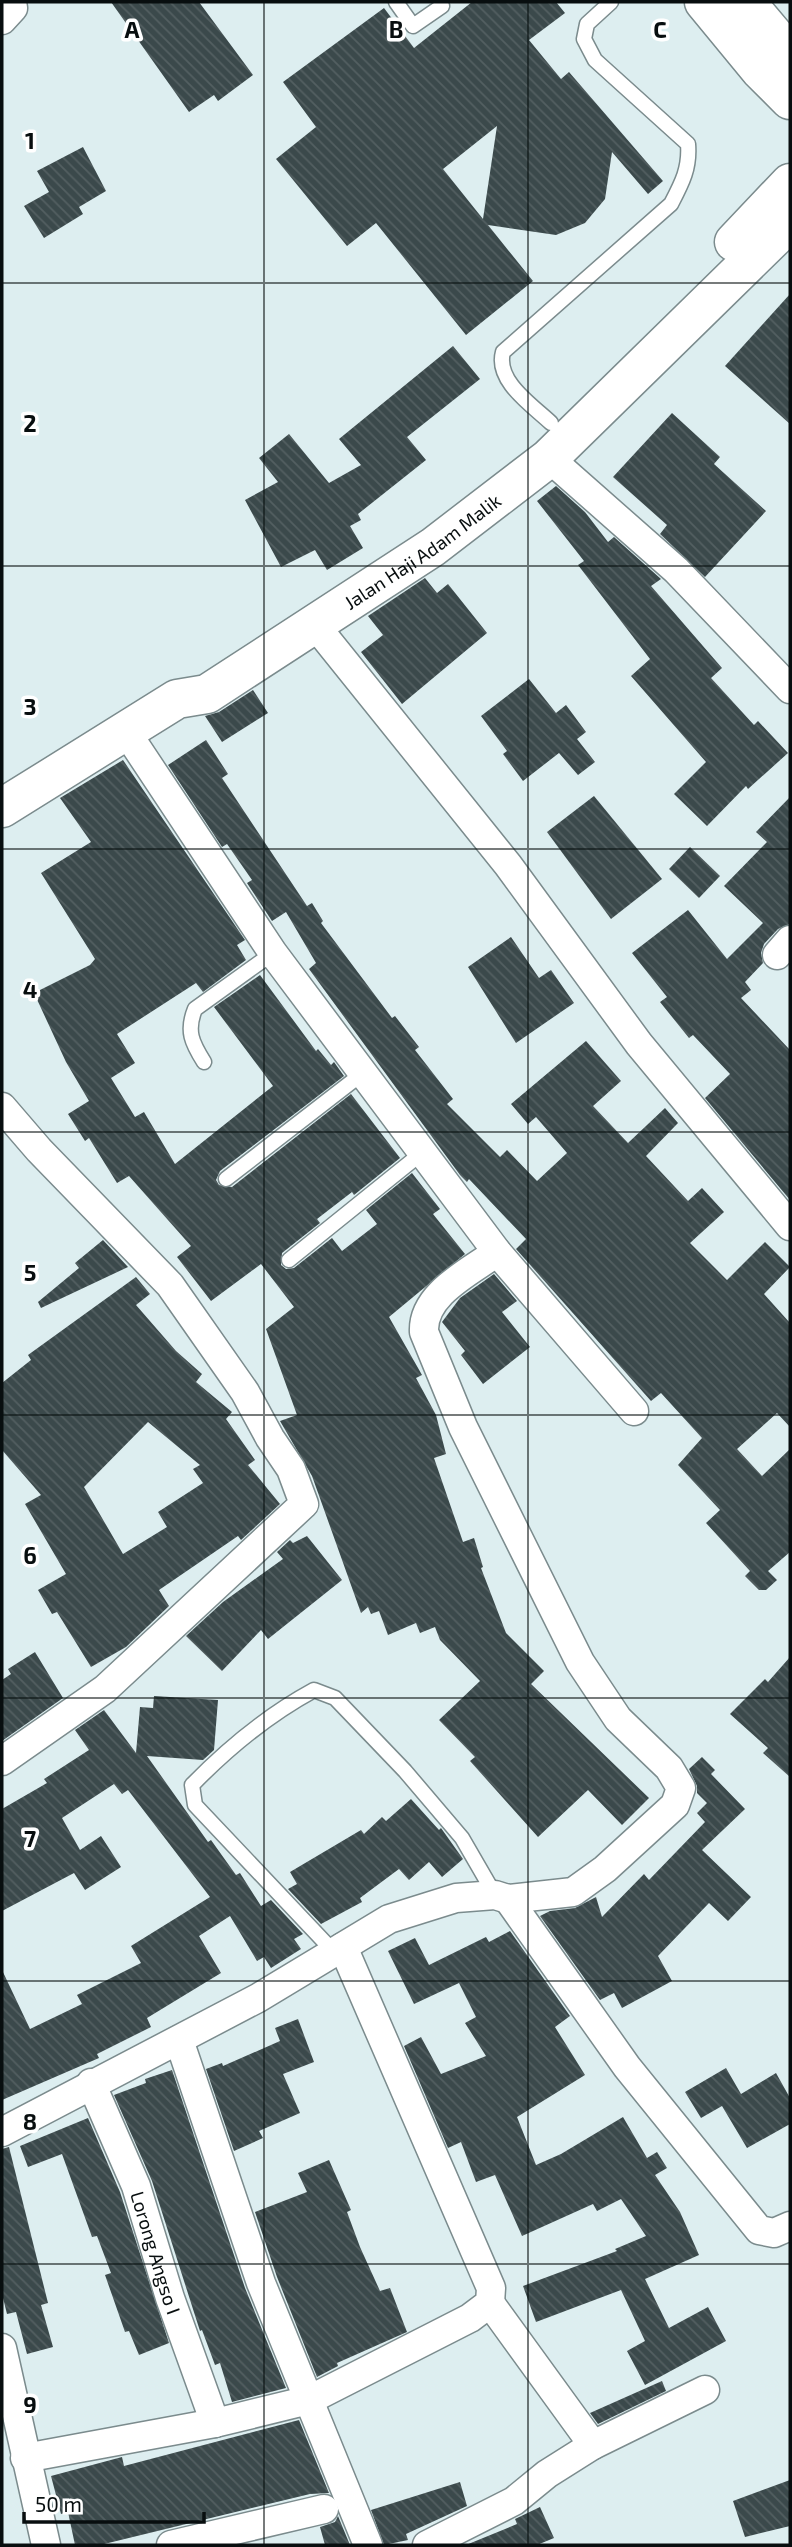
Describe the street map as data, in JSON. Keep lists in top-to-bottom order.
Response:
{
  "streets": {
    "main road": ["Jalan Haji Adam Malik"],
    "street": ["Lorong Angso I"]
  },
  "scale_bar": "50 m",
  "grid": {
    "columns": ["A", "B", "C"],
    "rows": [
      "1",
      "2",
      "3",
      "4",
      "5",
      "6",
      "7",
      "8",
      "9"
    ]
  }
}
